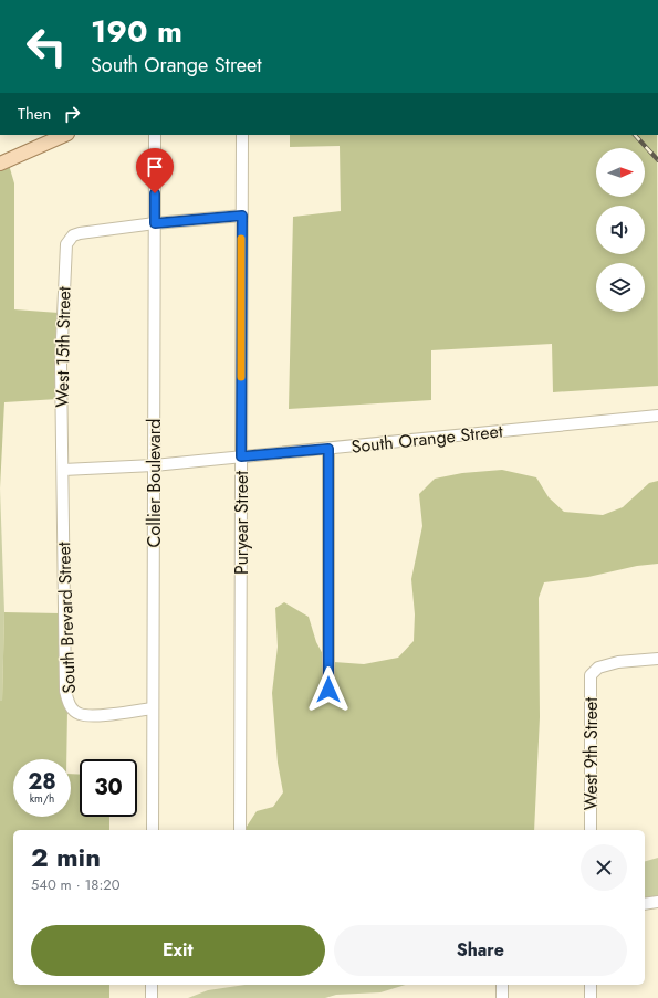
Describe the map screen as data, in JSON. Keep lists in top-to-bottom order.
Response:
{
  "streets": {
    "street": [
      "West 15th Street",
      "South Orange Street",
      "Collier Boulevard",
      "Puryear Street",
      "South Brevard Street",
      "West 9th Street"
    ]
  },
  "crossings": [
    ["West 15th Street", "South Orange Street"],
    ["West 15th Street", "Collier Boulevard"],
    ["West 15th Street", "South Brevard Street"],
    ["South Orange Street", "Collier Boulevard"],
    ["South Orange Street", "Puryear Street"],
    ["South Orange Street", "South Brevard Street"],
    ["Collier Boulevard", "South Brevard Street"]
  ],
  "north": "right",
  "page": {
    "turn": ["190 m", "South Orange Street"],
    "then": "Then",
    "speed": "28 km/h",
    "limit": "30",
    "heading": ["2 min", "540 m · 18:20"],
    "buttons": ["Exit", "Share"]
  }
}
